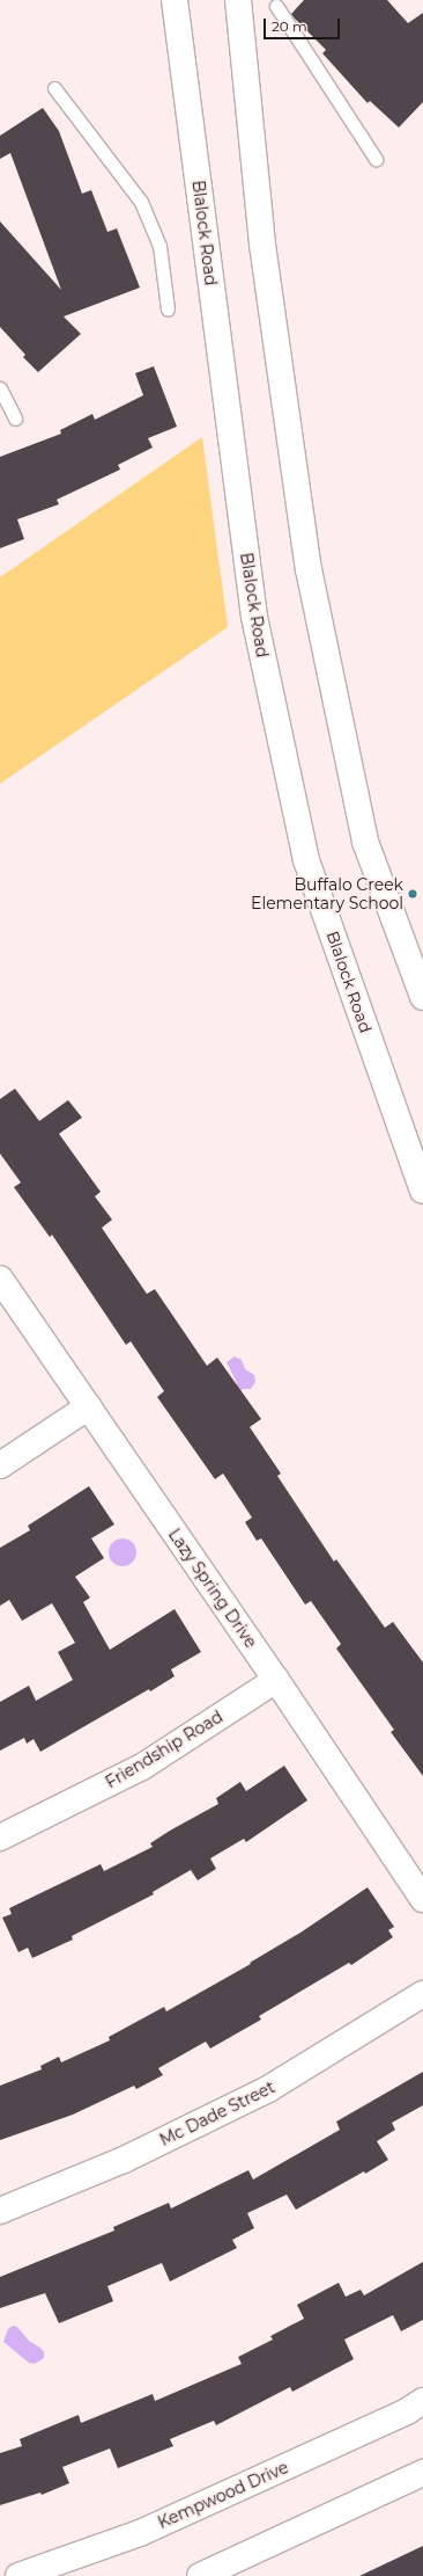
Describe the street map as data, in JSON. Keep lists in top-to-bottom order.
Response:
{
  "streets": {
    "main road": [
      "Blalock Road",
      "Lazy Spring Drive",
      "Friendship Road",
      "Mc Dade Street",
      "Kempwood Drive"
    ]
  },
  "crossings": [
    ["Lazy Spring Drive", "Friendship Road"]
  ],
  "places": ["Buffalo Creek Elementary School"],
  "scale_bar": "20 m"
}
